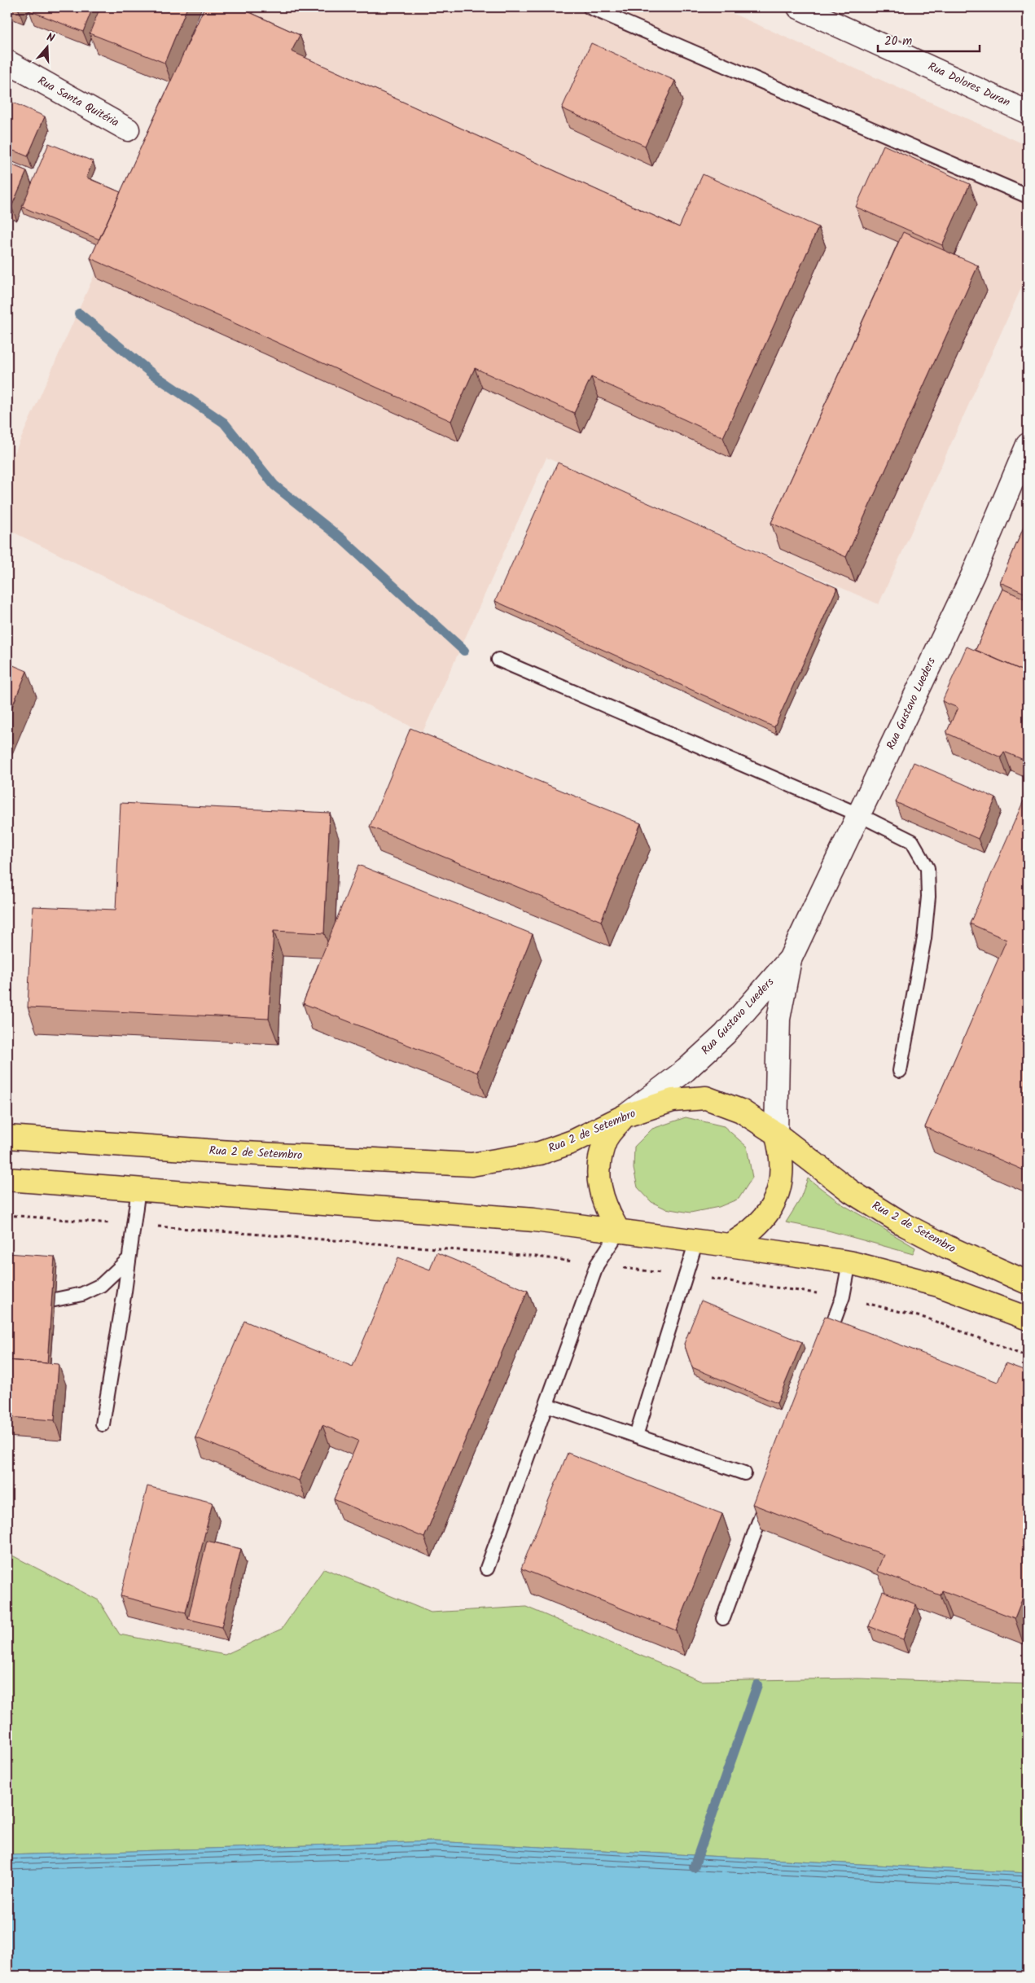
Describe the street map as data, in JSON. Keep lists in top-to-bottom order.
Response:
{
  "streets": {
    "main road": [
      "Rua Dolores Duran",
      "Rua Santa Quitéria",
      "Rua Gustavo Lueders",
      "Rua 2 de Setembro"
    ]
  },
  "crossings": [
    ["Rua Gustavo Lueders", "Rua 2 de Setembro"]
  ],
  "scale_bar": "20 m",
  "north": "top"
}
